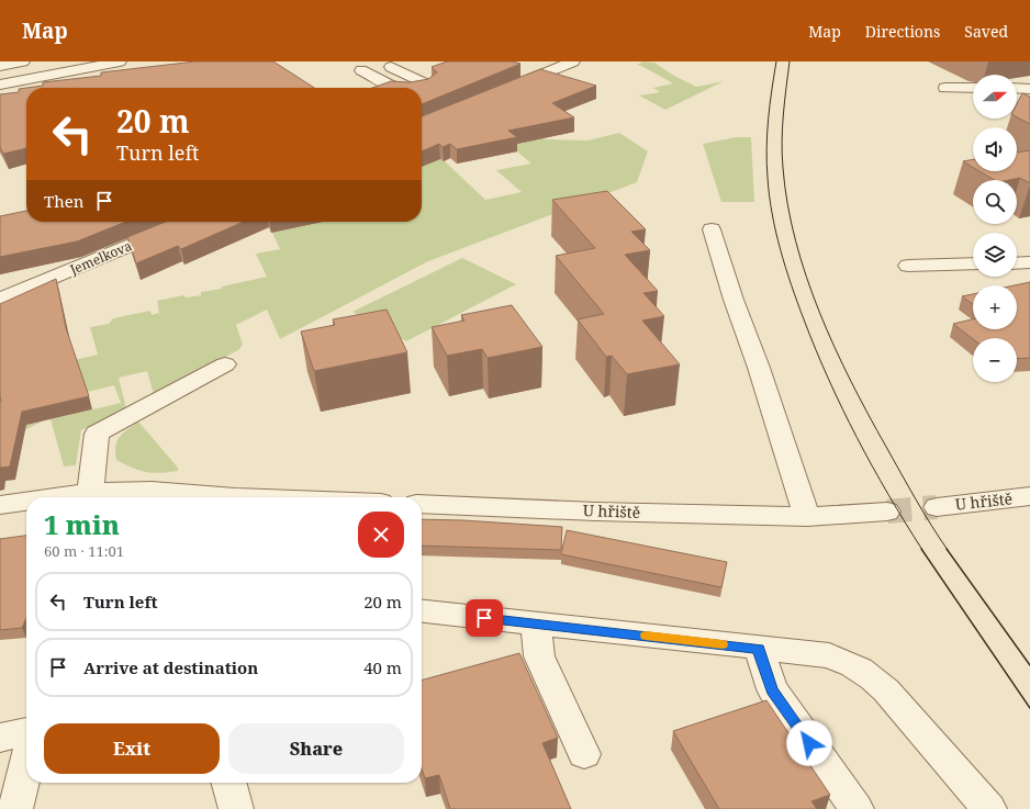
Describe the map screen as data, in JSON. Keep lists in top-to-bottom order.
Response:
{
  "streets": {
    "street": ["Jemelkova", "U hřiště"]
  },
  "north": "right",
  "page": {
    "header": "Map",
    "nav": ["Map", "Directions", "Saved"],
    "map_buttons": ["+", "−"],
    "turn": ["20 m", "Turn left"],
    "then": "Then",
    "heading": ["1 min", "60 m · 11:01"],
    "list": [
      {
        "name": "Turn left",
        "value": "20 m"
      },
      {
        "name": "Arrive at destination",
        "value": "40 m"
      }
    ],
    "buttons": ["Exit", "Share"]
  }
}
